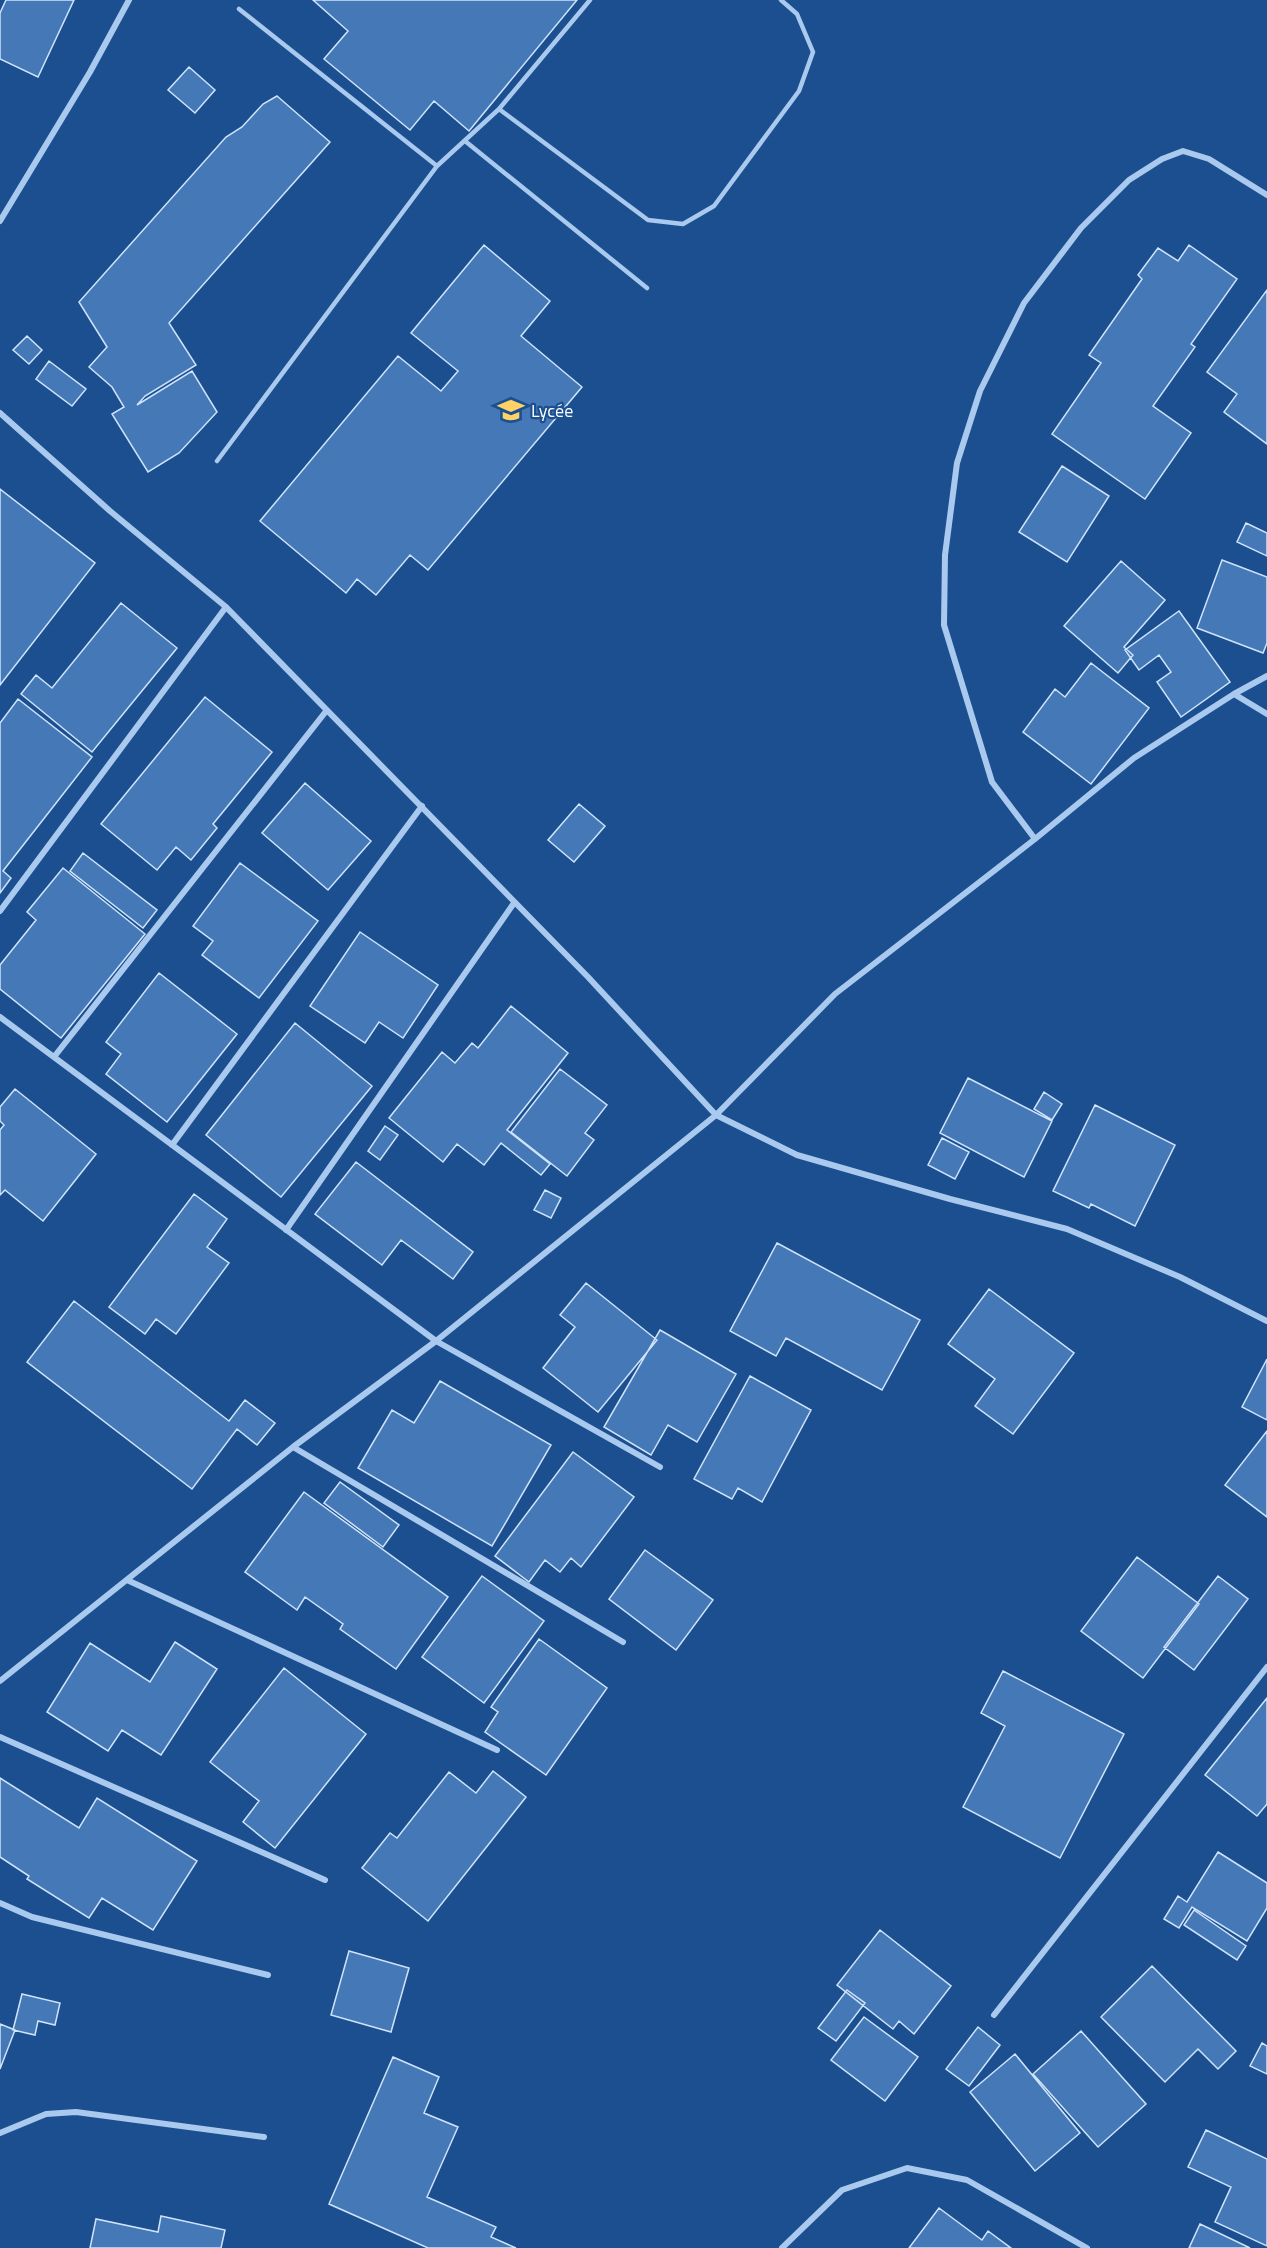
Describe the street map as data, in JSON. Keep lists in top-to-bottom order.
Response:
{
  "places": {
    "school or university": ["Lycée"]
  }
}
